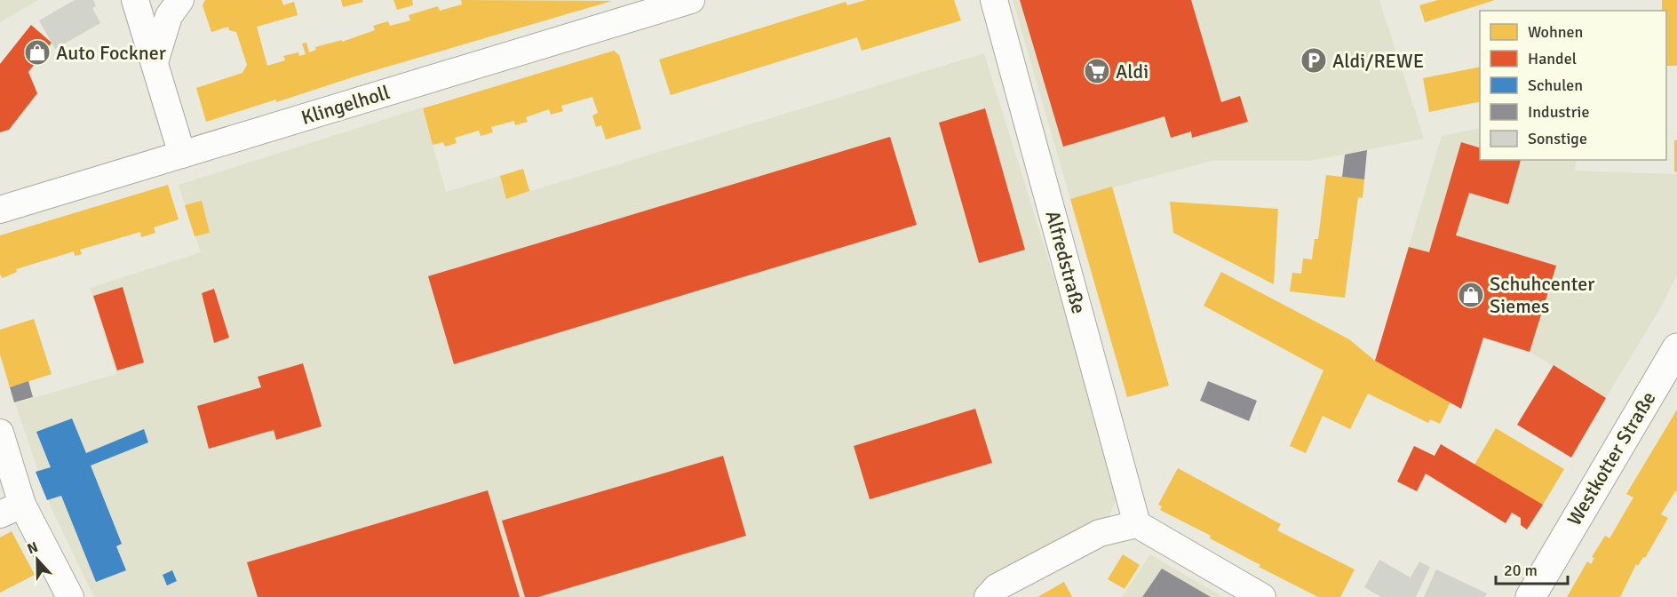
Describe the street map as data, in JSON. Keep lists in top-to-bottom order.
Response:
{
  "streets": {
    "main road": ["Westkotter Straße"],
    "street": ["Klingelholl", "Alfredstraße"]
  },
  "places": {
    "shop": ["Auto Fockner", "Schuhcenter Siemes"],
    "parking": ["Aldi/REWE"],
    "supermarket": ["Aldi"]
  },
  "legend": [
    "Wohnen",
    "Handel",
    "Schulen",
    "Industrie",
    "Sonstige"
  ],
  "scale_bar": "20 m",
  "north": "top"
}
